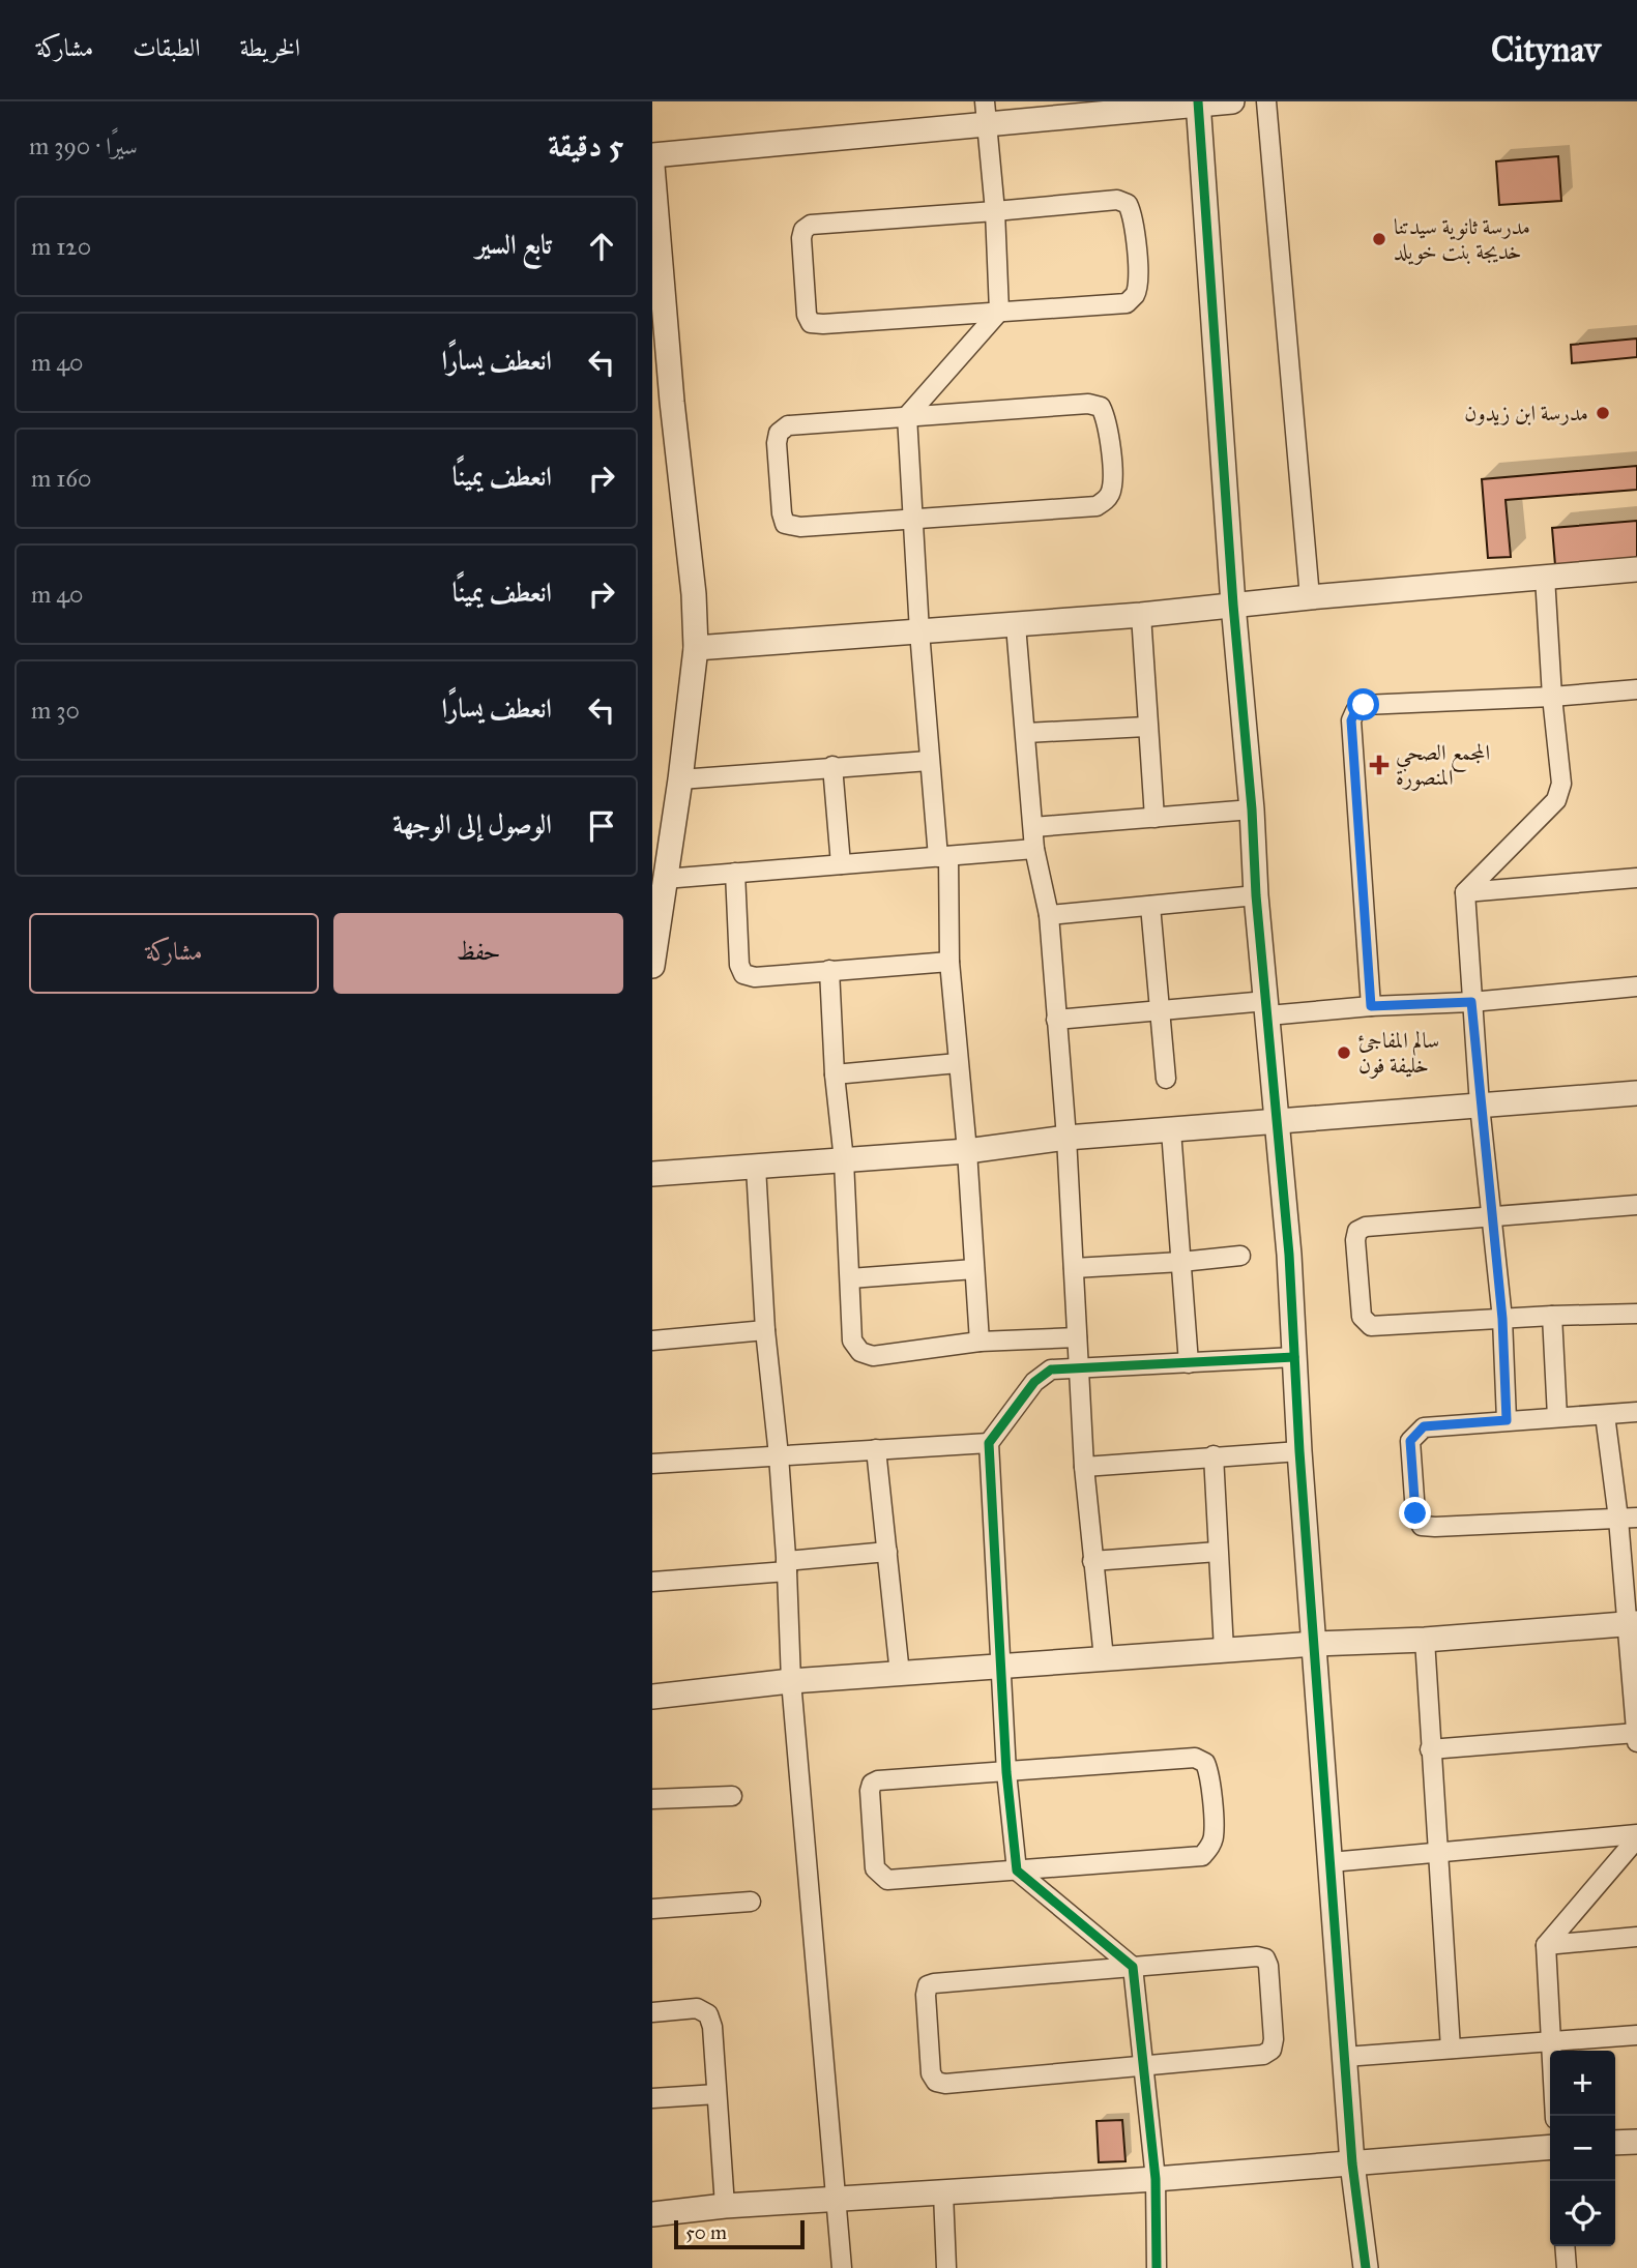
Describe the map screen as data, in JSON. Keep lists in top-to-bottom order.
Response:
{
  "places": {
    "other": ["مدرسة ثانوية سيدتنا خديجة بنت خويلد", "مدرسة ابن زيدون", "سالم المفاجئ خليفة فون"],
    "health": ["المجمع الصحي المنصورة"]
  },
  "scale_bar": "50 m",
  "page": {
    "header": "Citynav",
    "nav": ["الخريطة", "الطبقات", "مشاركة"],
    "heading": ["5 دقيقة", "سيرًا · 390 m"],
    "list": [
      ["تابع السير", "120 m"],
      ["انعطف يسارًا", "40 m"],
      ["انعطف يمينًا", "160 m"],
      ["انعطف يمينًا", "40 m"],
      ["انعطف يسارًا", "30 m"],
      "الوصول إلى الوجهة"
    ],
    "buttons": ["حفظ", "مشاركة"],
    "map_buttons": ["+", "−"],
    "scale": "50 m"
  }
}
